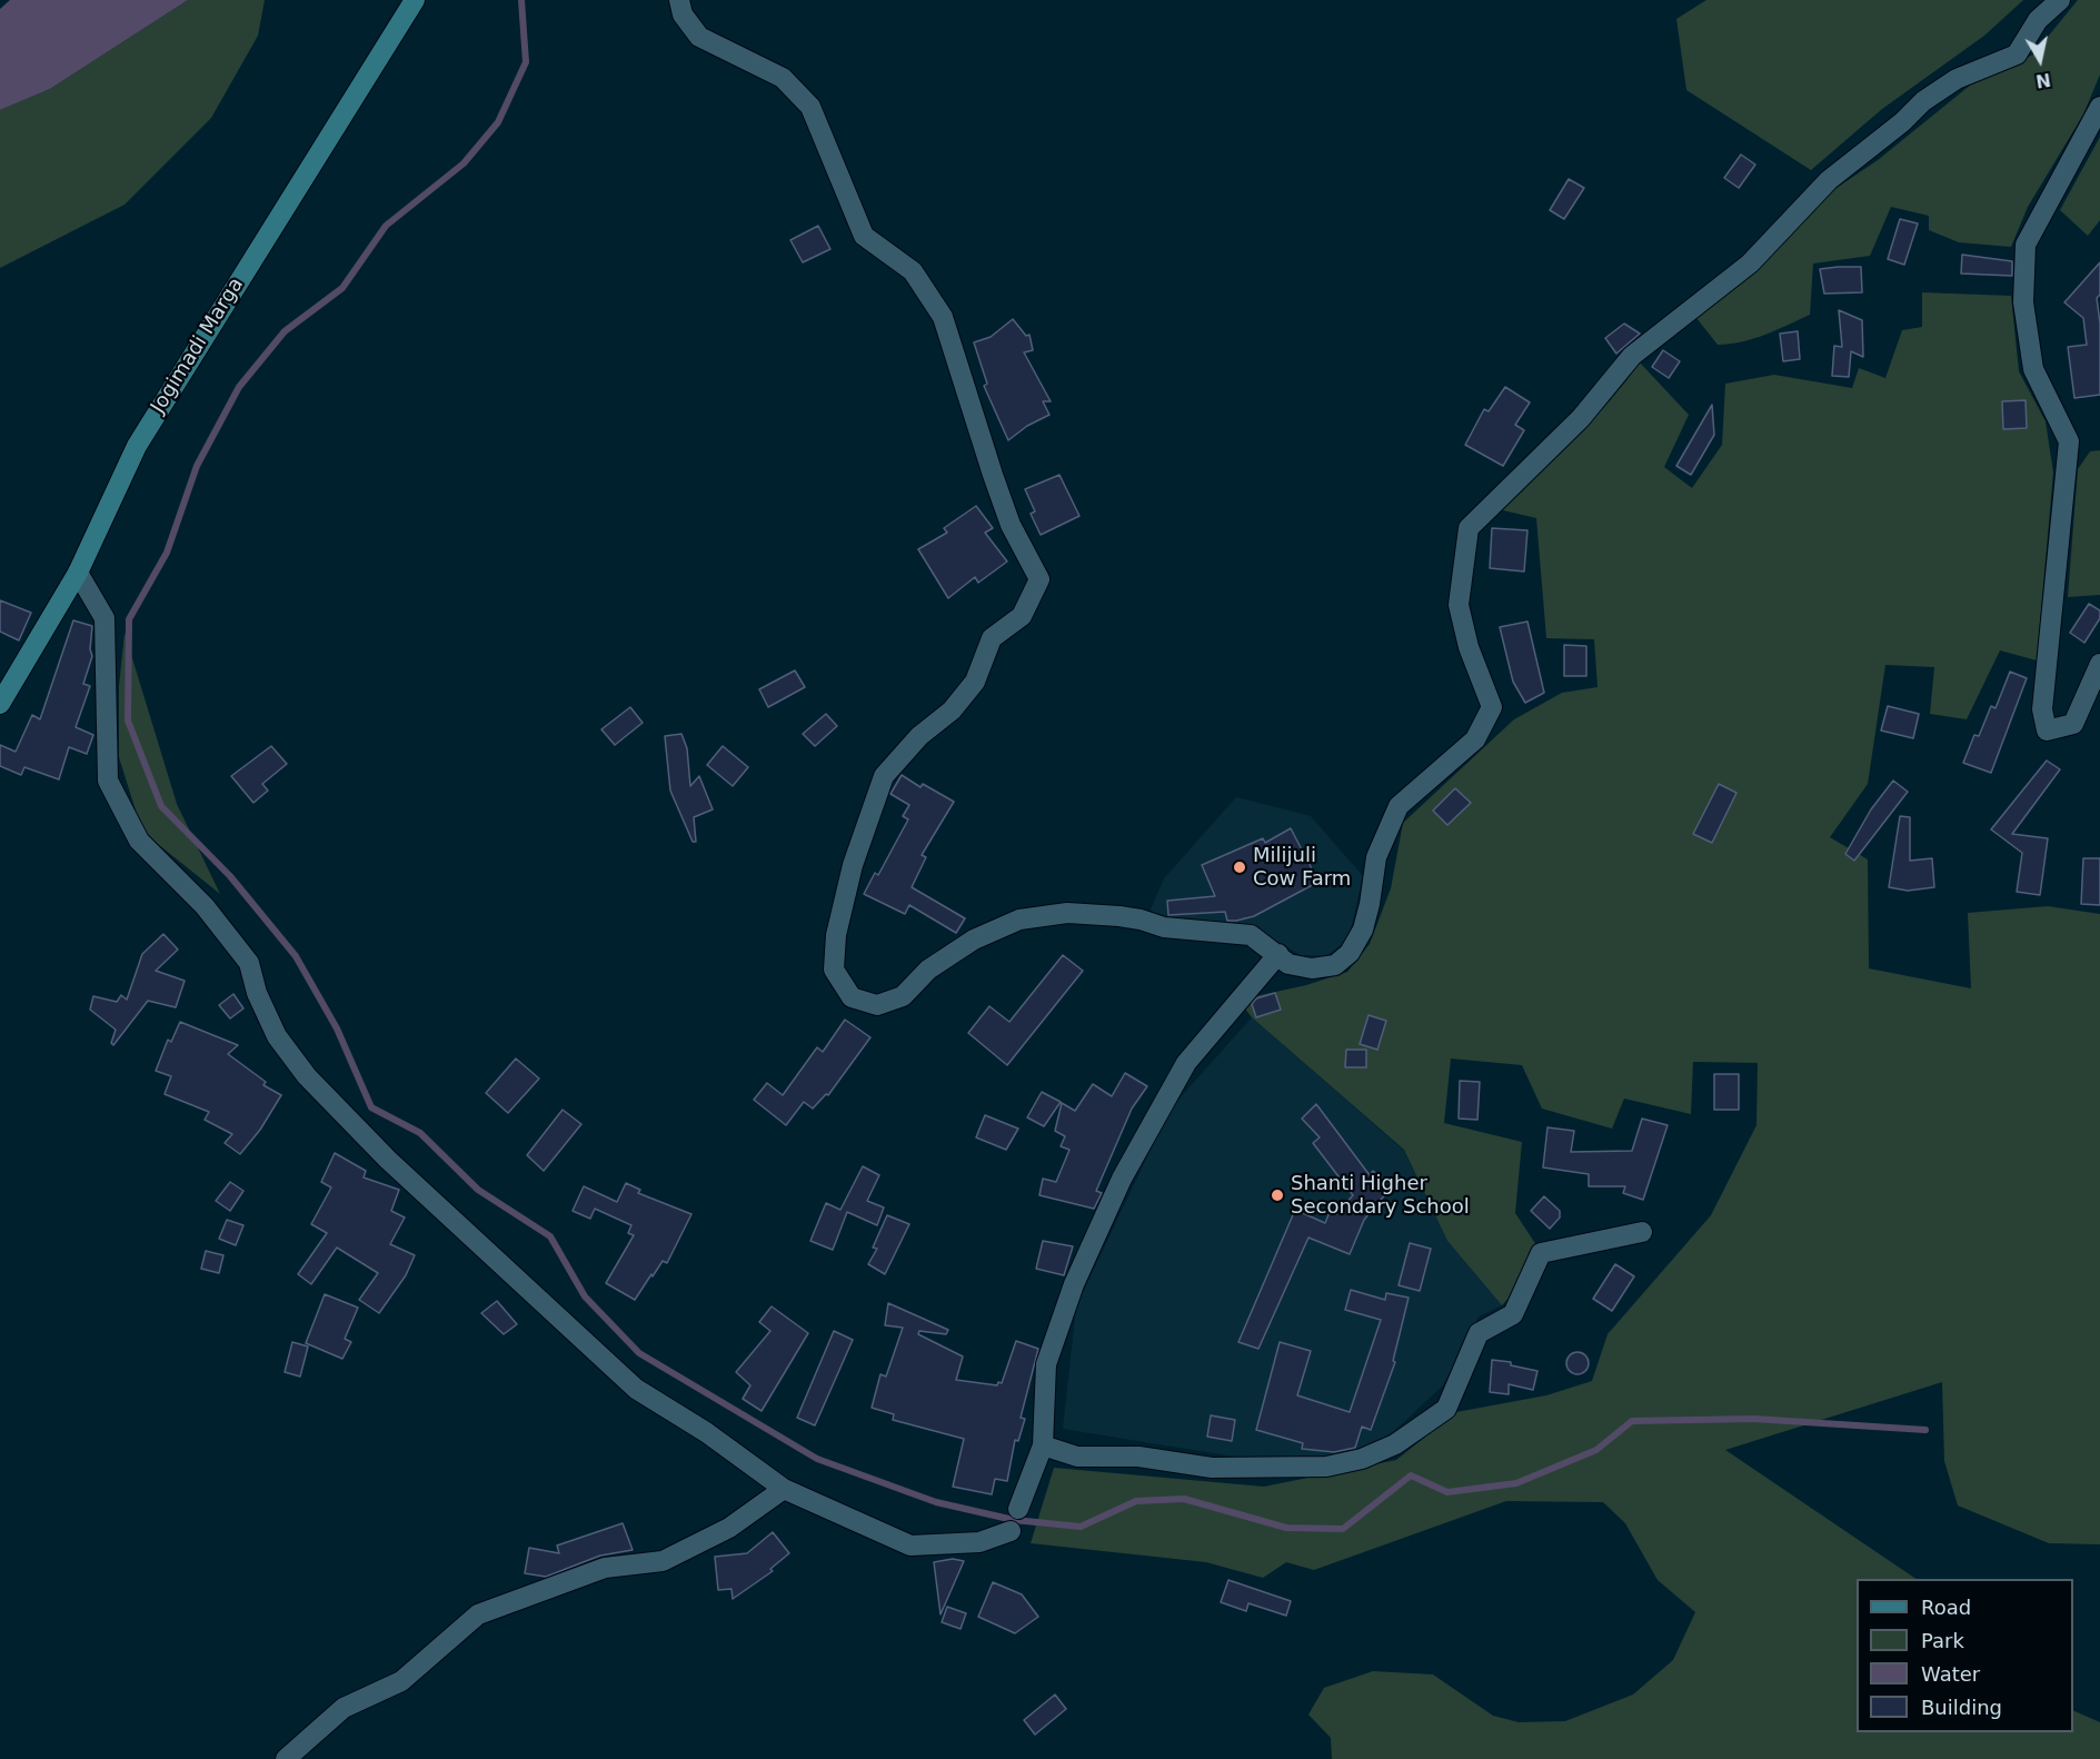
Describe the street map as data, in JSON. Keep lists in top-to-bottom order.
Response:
{
  "streets": {
    "main road": ["Jogimadi Marga"]
  },
  "places": ["Milijuli Cow Farm", "Shanti Higher Secondary School"],
  "legend": [
    "Road",
    "Park",
    "Water",
    "Building"
  ],
  "north": "bottom"
}
